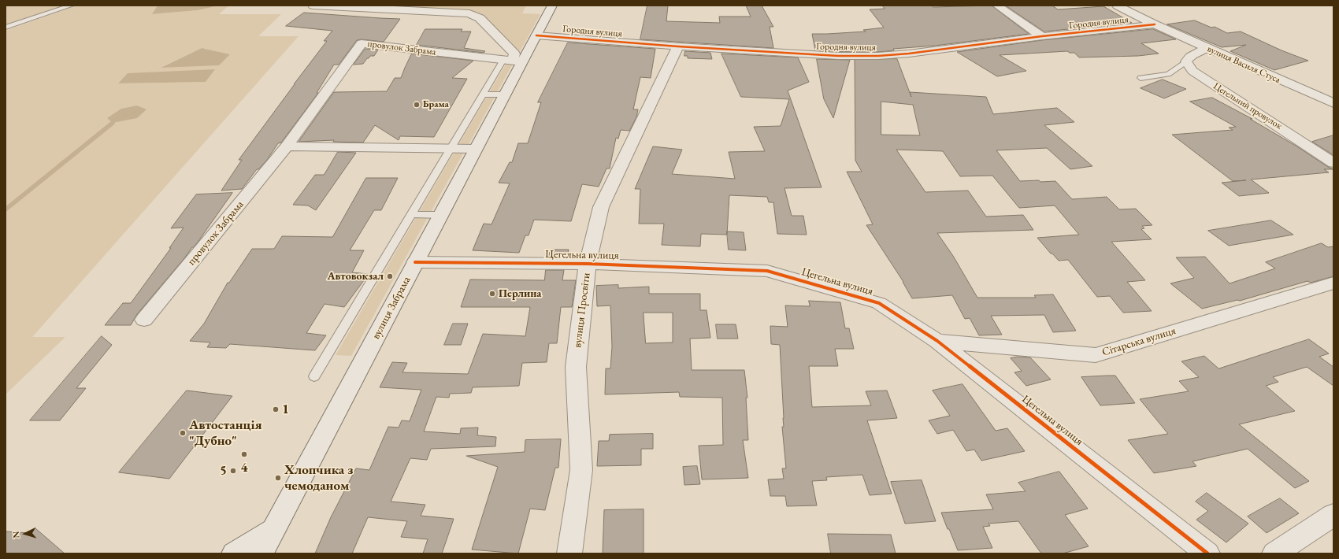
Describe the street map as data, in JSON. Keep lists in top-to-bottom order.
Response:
{
  "streets": {
    "street": [
      "Городня вулиця",
      "провулок Забрама",
      "вулиця Василя Стуса",
      "Цегельний провулок",
      "Цегельна вулиця",
      "вулиця Забрама",
      "вулиця Просвіти",
      "Сітарська вулиця"
    ]
  },
  "crossings": [
    ["Городня вулиця", "вулиця Василя Стуса"],
    ["Городня вулиця", "вулиця Забрама"],
    ["Городня вулиця", "вулиця Просвіти"],
    ["провулок Забрама", "вулиця Забрама"],
    ["Цегельна вулиця", "вулиця Забрама"],
    ["Цегельна вулиця", "вулиця Просвіти"],
    ["Цегельна вулиця", "Сітарська вулиця"]
  ],
  "places": [
    "Брама",
    "Автовокзал",
    "Перлина",
    "1",
    "Автостанція \"Дубно\"",
    "4",
    "5",
    "Хлопчика з чемоданом"
  ],
  "north": "left"
}
